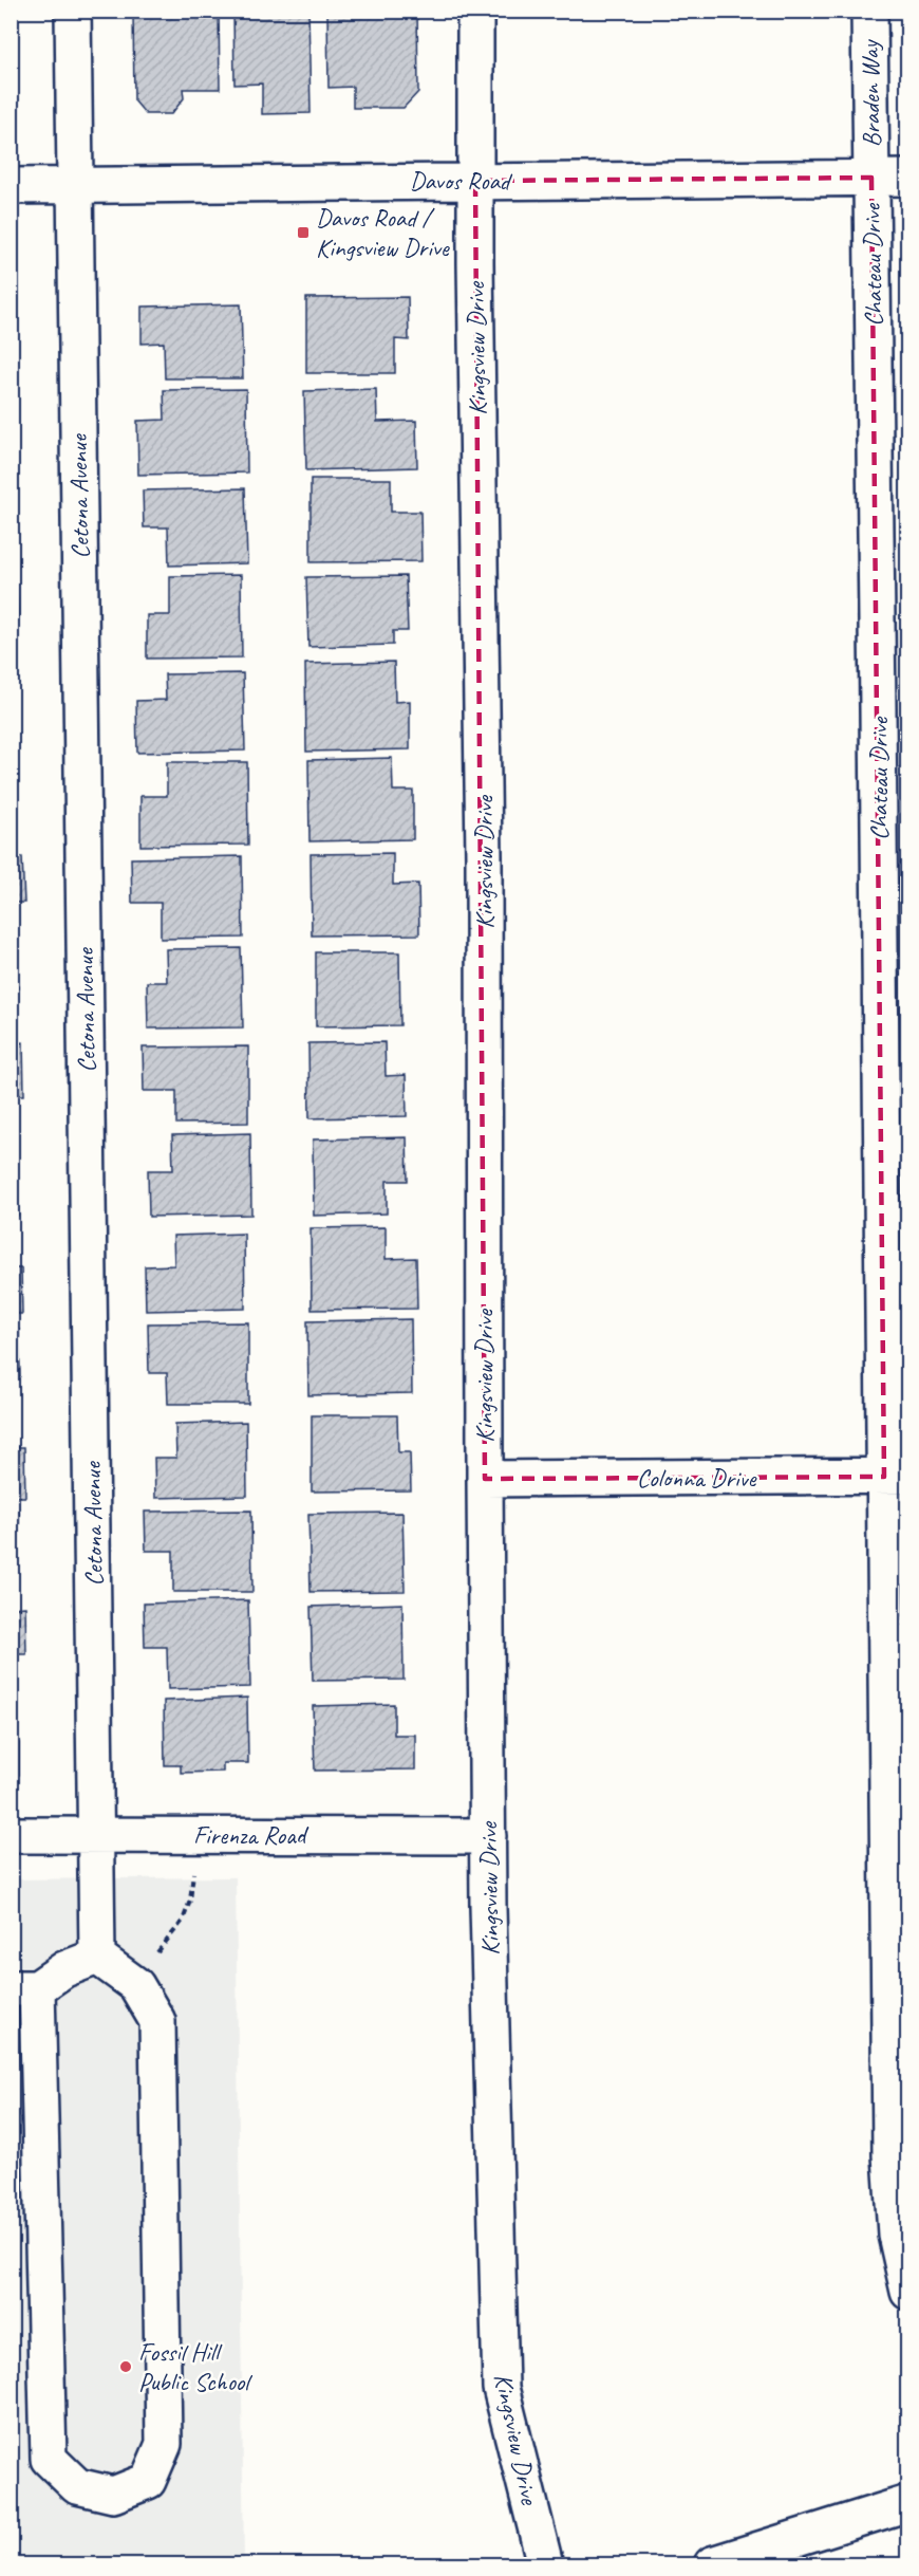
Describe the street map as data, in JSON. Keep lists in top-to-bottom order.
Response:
{
  "streets": {
    "street": [
      "Braden Way",
      "Davos Road",
      "Chateau Drive",
      "Kingsview Drive",
      "Cetona Avenue",
      "Colonna Drive",
      "Firenza Road"
    ]
  },
  "crossings": [
    ["Braden Way", "Davos Road"],
    ["Braden Way", "Chateau Drive"],
    ["Davos Road", "Chateau Drive"],
    ["Davos Road", "Kingsview Drive"],
    ["Davos Road", "Cetona Avenue"],
    ["Chateau Drive", "Colonna Drive"],
    ["Kingsview Drive", "Colonna Drive"],
    ["Kingsview Drive", "Firenza Road"],
    ["Cetona Avenue", "Firenza Road"]
  ],
  "places": {
    "transit": ["Davos Road / Kingsview Drive"],
    "other": ["Fossil Hill Public School"]
  }
}
